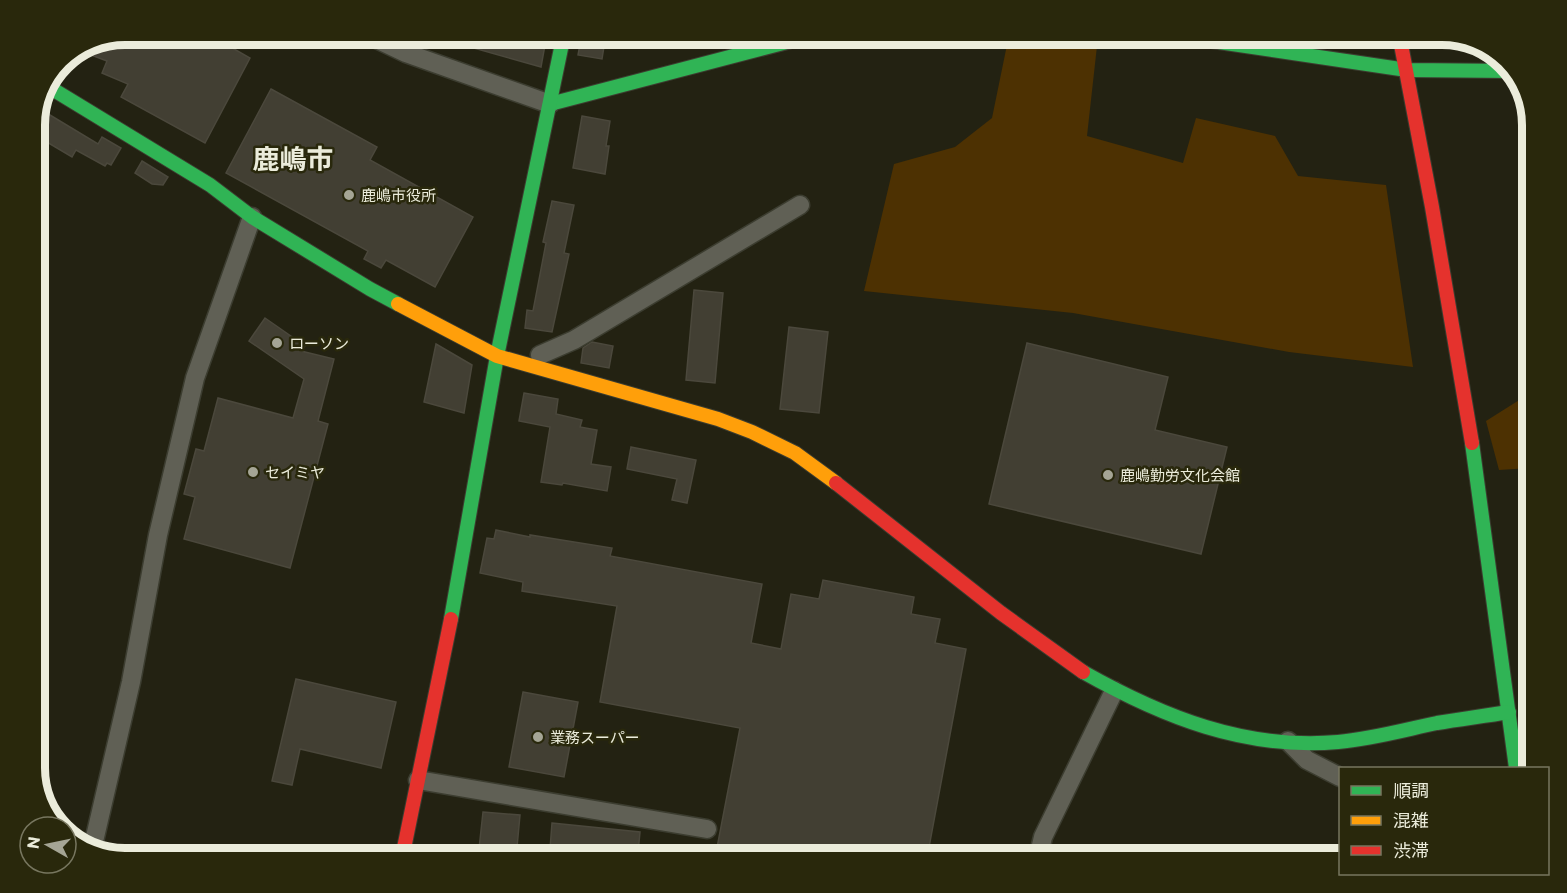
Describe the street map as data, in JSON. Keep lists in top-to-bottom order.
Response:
{
  "districts": ["鹿嶋市"],
  "places": [
    "鹿嶋市役所",
    "ローソン",
    "セイミヤ",
    "鹿嶋勤労文化会館",
    "業務スーパー"
  ],
  "legend": ["順調", "混雑", "渋滞"],
  "north": "left"
}
